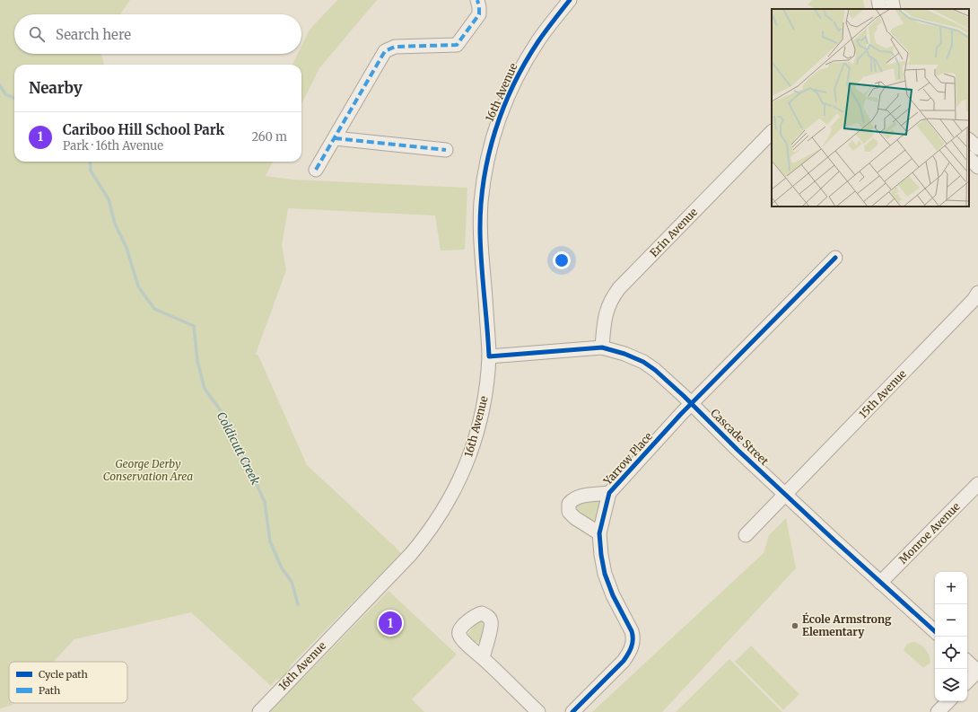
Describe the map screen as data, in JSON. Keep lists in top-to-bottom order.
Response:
{
  "streets": {
    "street": [
      "16th Avenue",
      "Erin Avenue",
      "15th Avenue",
      "Cascade Street",
      "Yarrow Place",
      "Monroe Avenue"
    ]
  },
  "crossings": [
    ["16th Avenue", "Cascade Street"],
    ["Erin Avenue", "Cascade Street"],
    ["15th Avenue", "Cascade Street"],
    ["Cascade Street", "Yarrow Place"],
    ["Cascade Street", "Monroe Avenue"]
  ],
  "water": ["Coldicutt Creek"],
  "parks": ["George Derby Conservation Area"],
  "places": ["École Armstrong Elementary"],
  "legend": ["Cycle path", "Path"],
  "page": {
    "search": "Search here",
    "heading": "Nearby",
    "list": [
      {
        "mark": "1",
        "name": "Cariboo Hill School Park",
        "note": "Park · 16th Avenue",
        "value": "260 m"
      }
    ],
    "map_buttons": ["+", "−"],
    "pins": "1"
  }
}
